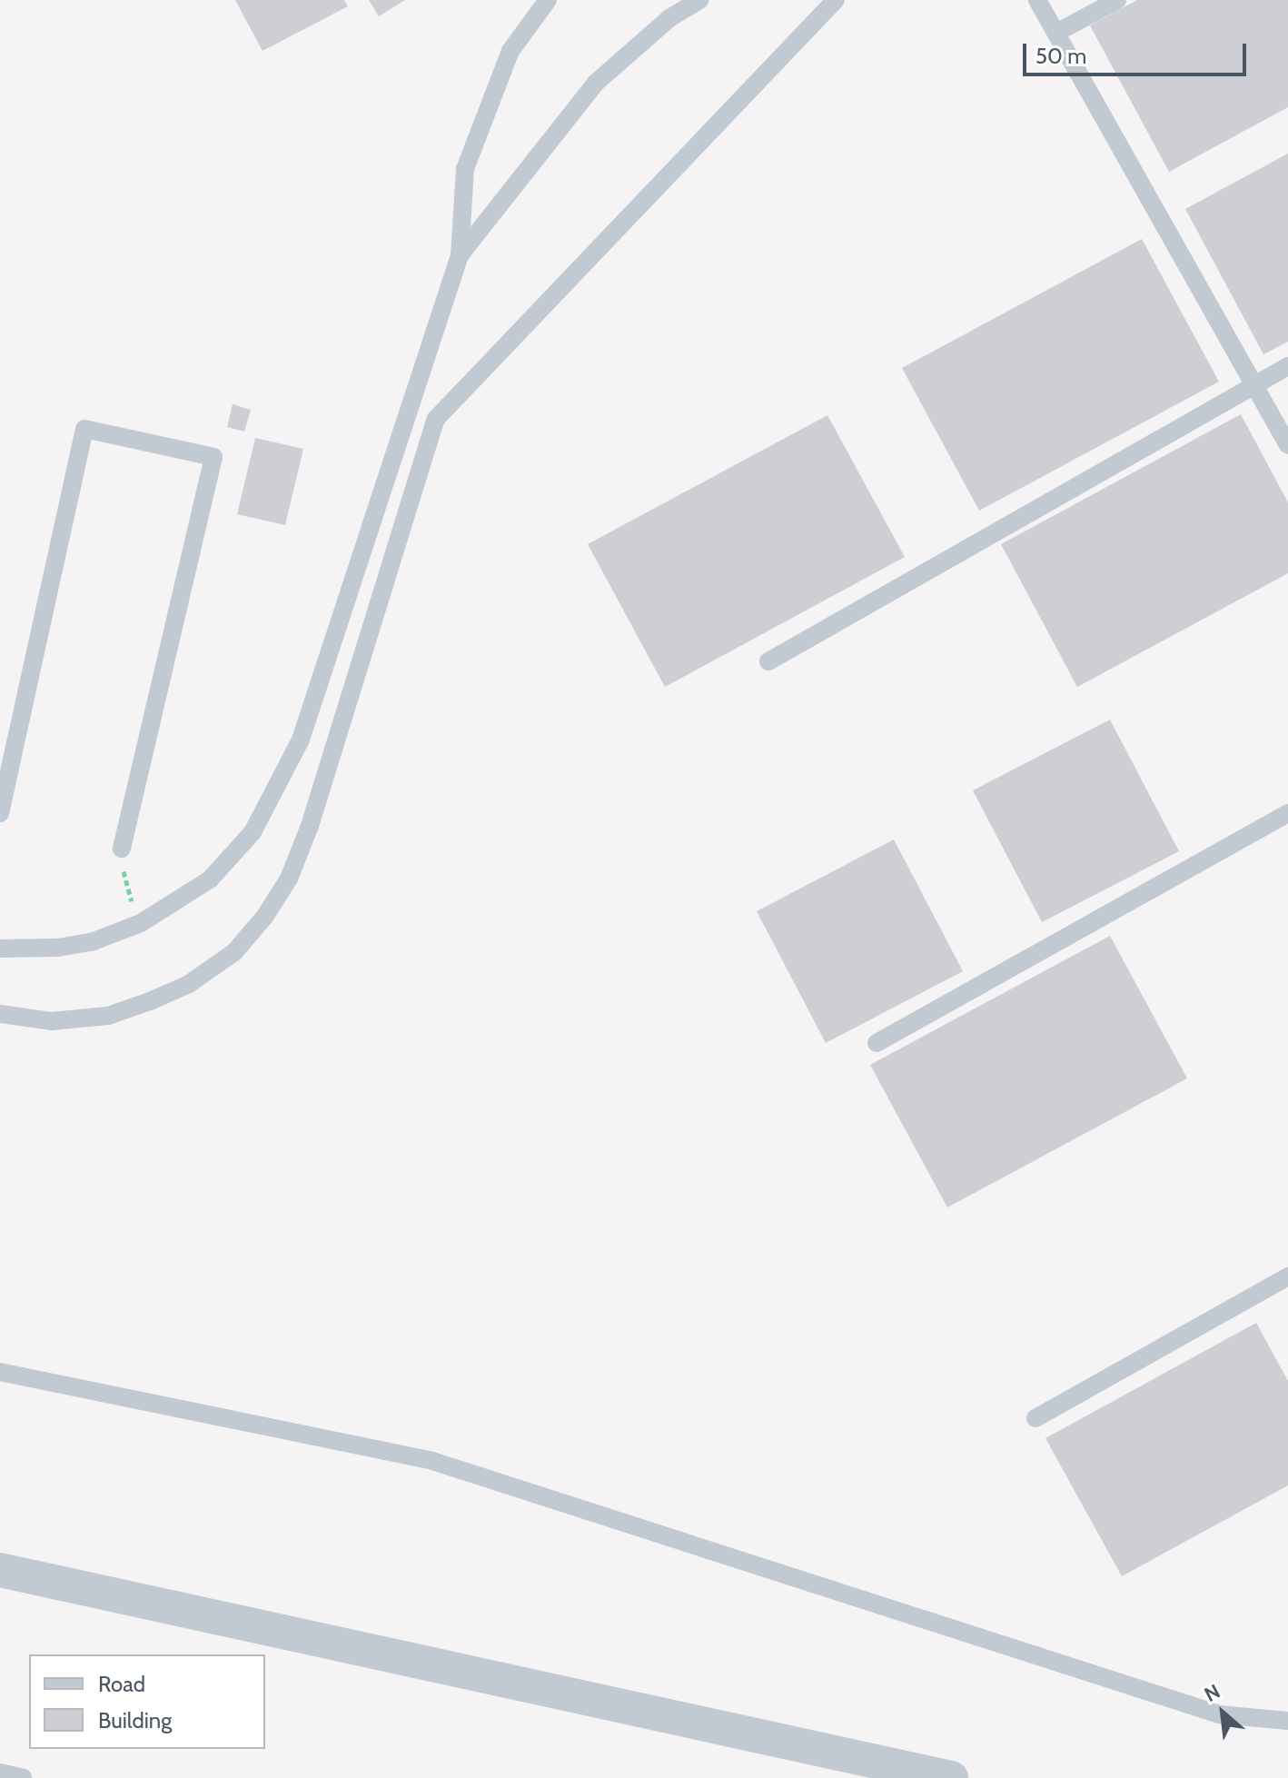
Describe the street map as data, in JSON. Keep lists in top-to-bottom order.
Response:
{
  "legend": ["Road", "Building"],
  "scale_bar": "50 m",
  "north": "top left"
}
